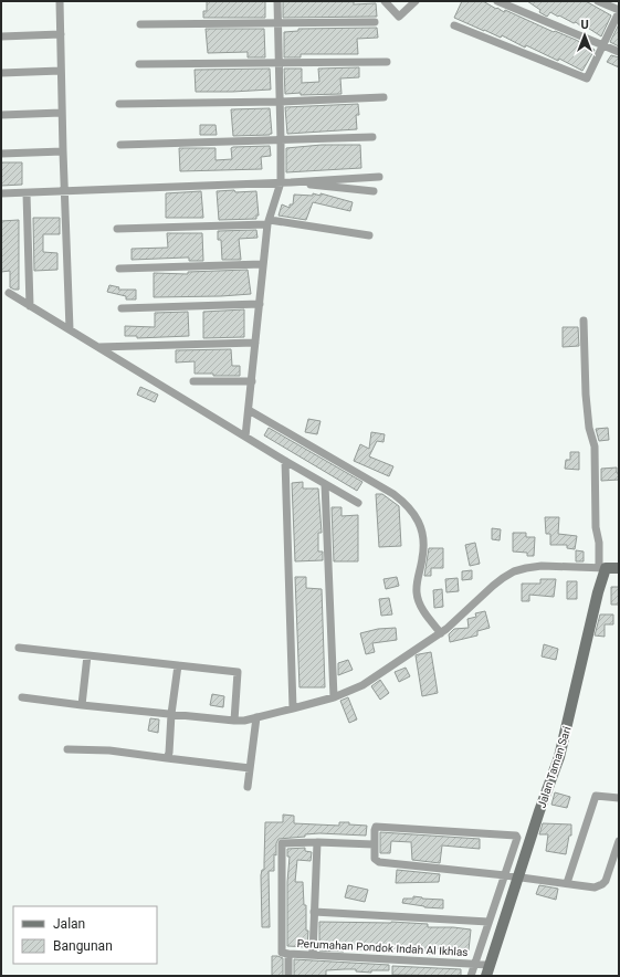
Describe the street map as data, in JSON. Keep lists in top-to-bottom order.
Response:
{
  "streets": {
    "street": ["Jalan Taman Sari", "Perumahan Pondok Indah Al Ikhlas"]
  },
  "crossings": [
    ["Jalan Taman Sari", "Perumahan Pondok Indah Al Ikhlas"]
  ],
  "legend": ["Jalan", "Bangunan"],
  "north": "top"
}
